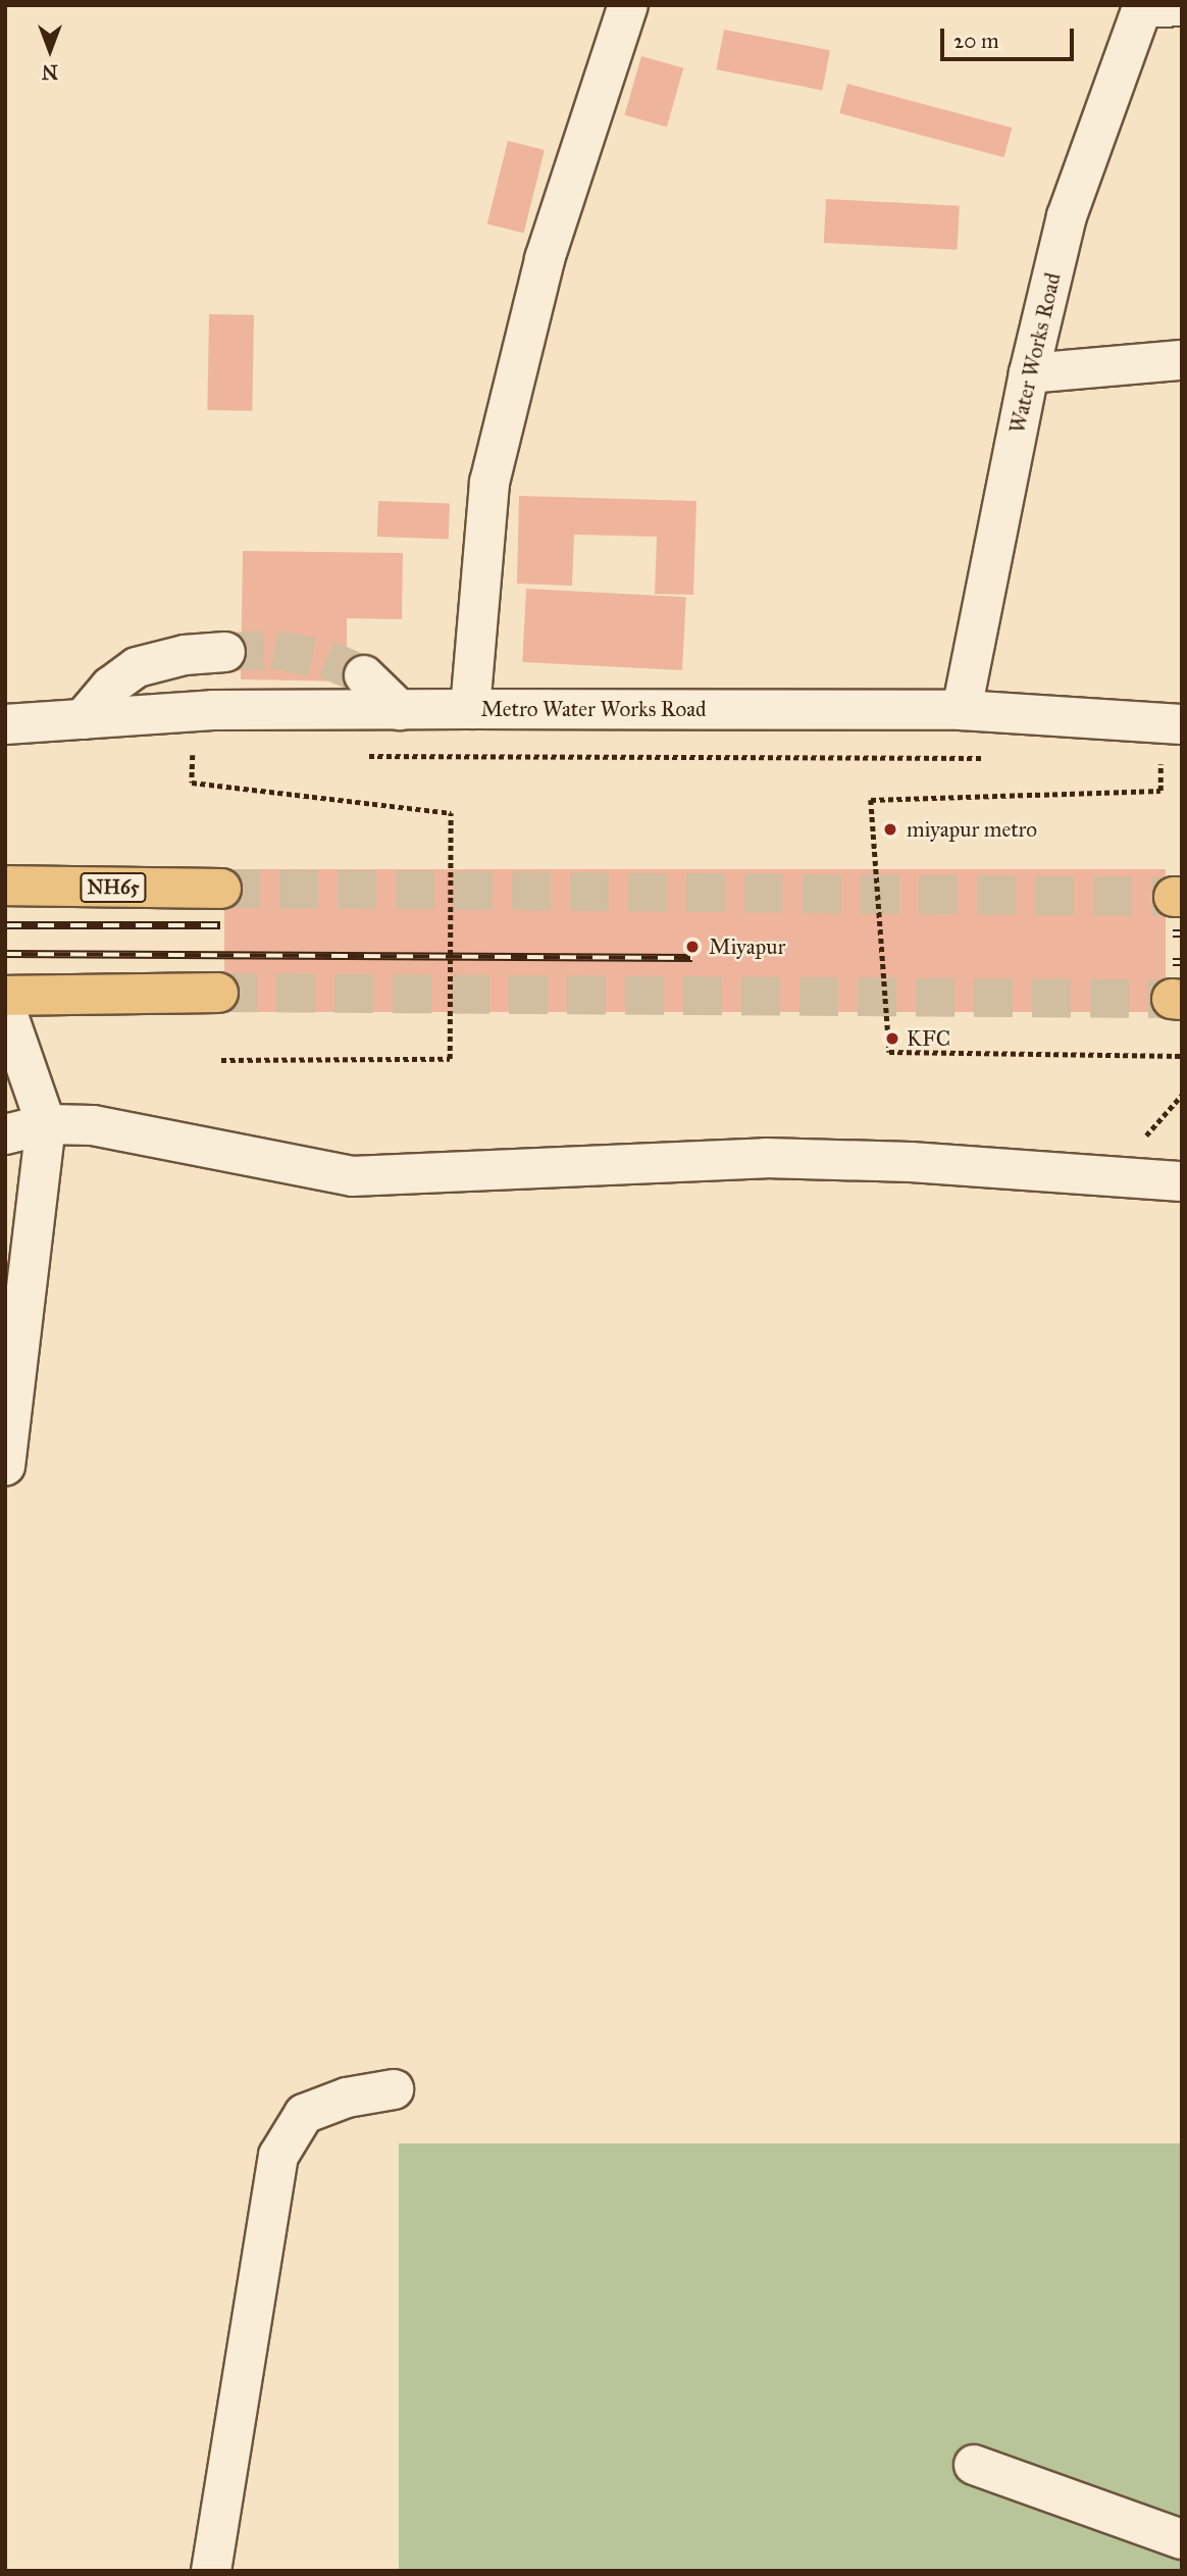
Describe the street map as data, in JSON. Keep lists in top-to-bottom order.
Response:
{
  "streets": {
    "highway": ["NH65"],
    "street": ["Water Works Road", "Metro Water Works Road"]
  },
  "crossings": [
    ["Water Works Road", "Metro Water Works Road"]
  ],
  "places": ["miyapur metro", "Miyapur", "KFC"],
  "scale_bar": "20 m",
  "north": "bottom"
}
